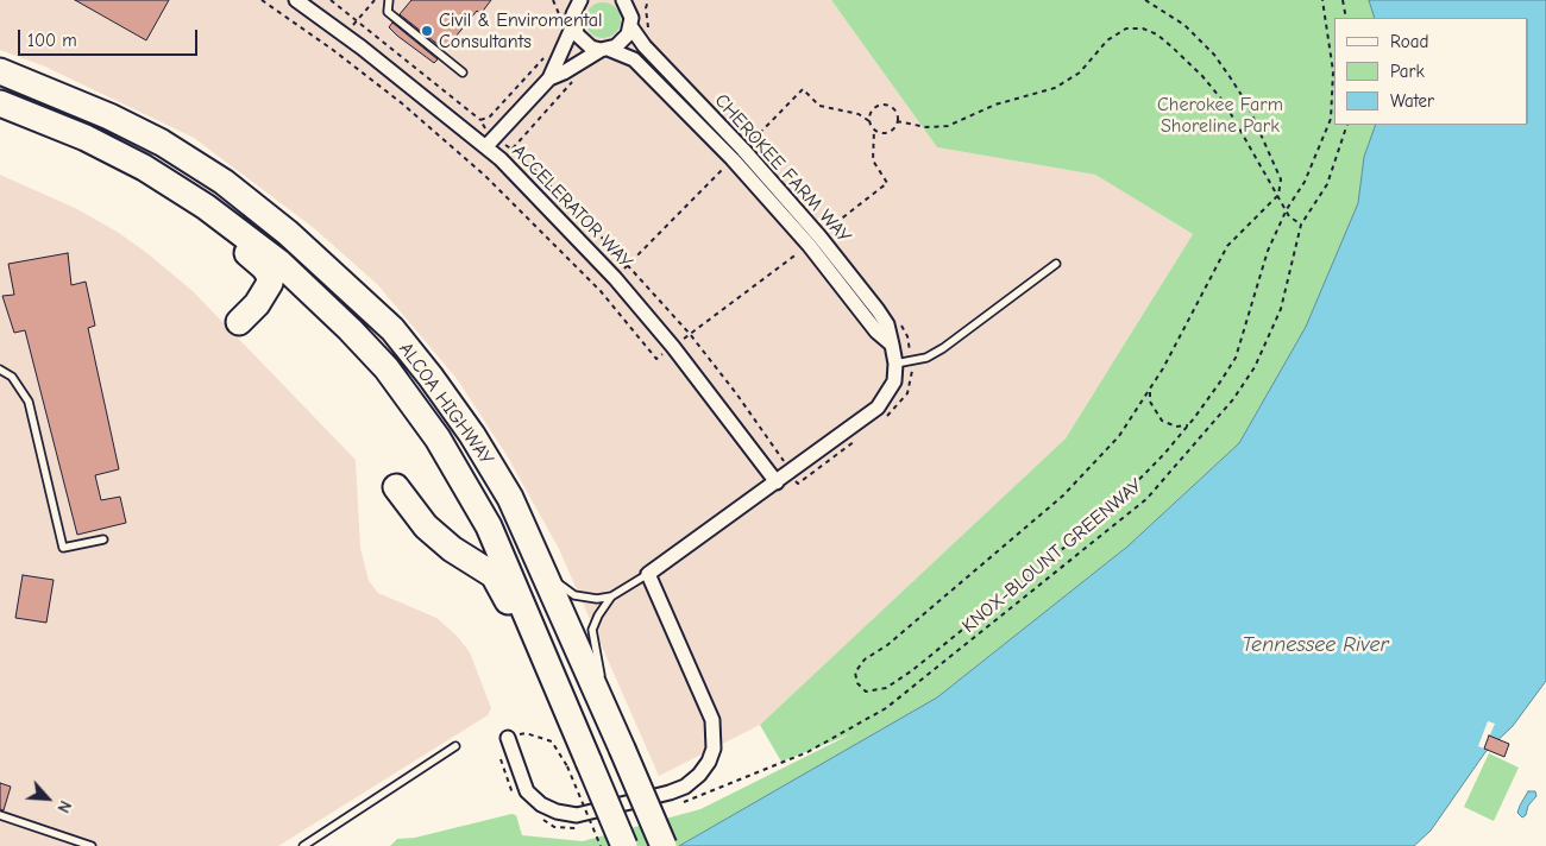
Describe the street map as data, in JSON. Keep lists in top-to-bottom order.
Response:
{
  "streets": {
    "highway": ["ALCOA HIGHWAY"],
    "street": ["CHEROKEE FARM WAY", "ACCELERATOR WAY"],
    "path": ["KNOX-BLOUNT GREENWAY"]
  },
  "crossings": [
    ["CHEROKEE FARM WAY", "ACCELERATOR WAY"],
    ["CHEROKEE FARM WAY", "ALCOA HIGHWAY"]
  ],
  "water": ["Tennessee River"],
  "parks": ["Cherokee Farm Shoreline Park"],
  "places": ["Civil & Enviromental Consultants"],
  "legend": ["Road", "Park", "Water"],
  "scale_bar": "100 m",
  "north": "bottom right"
}
